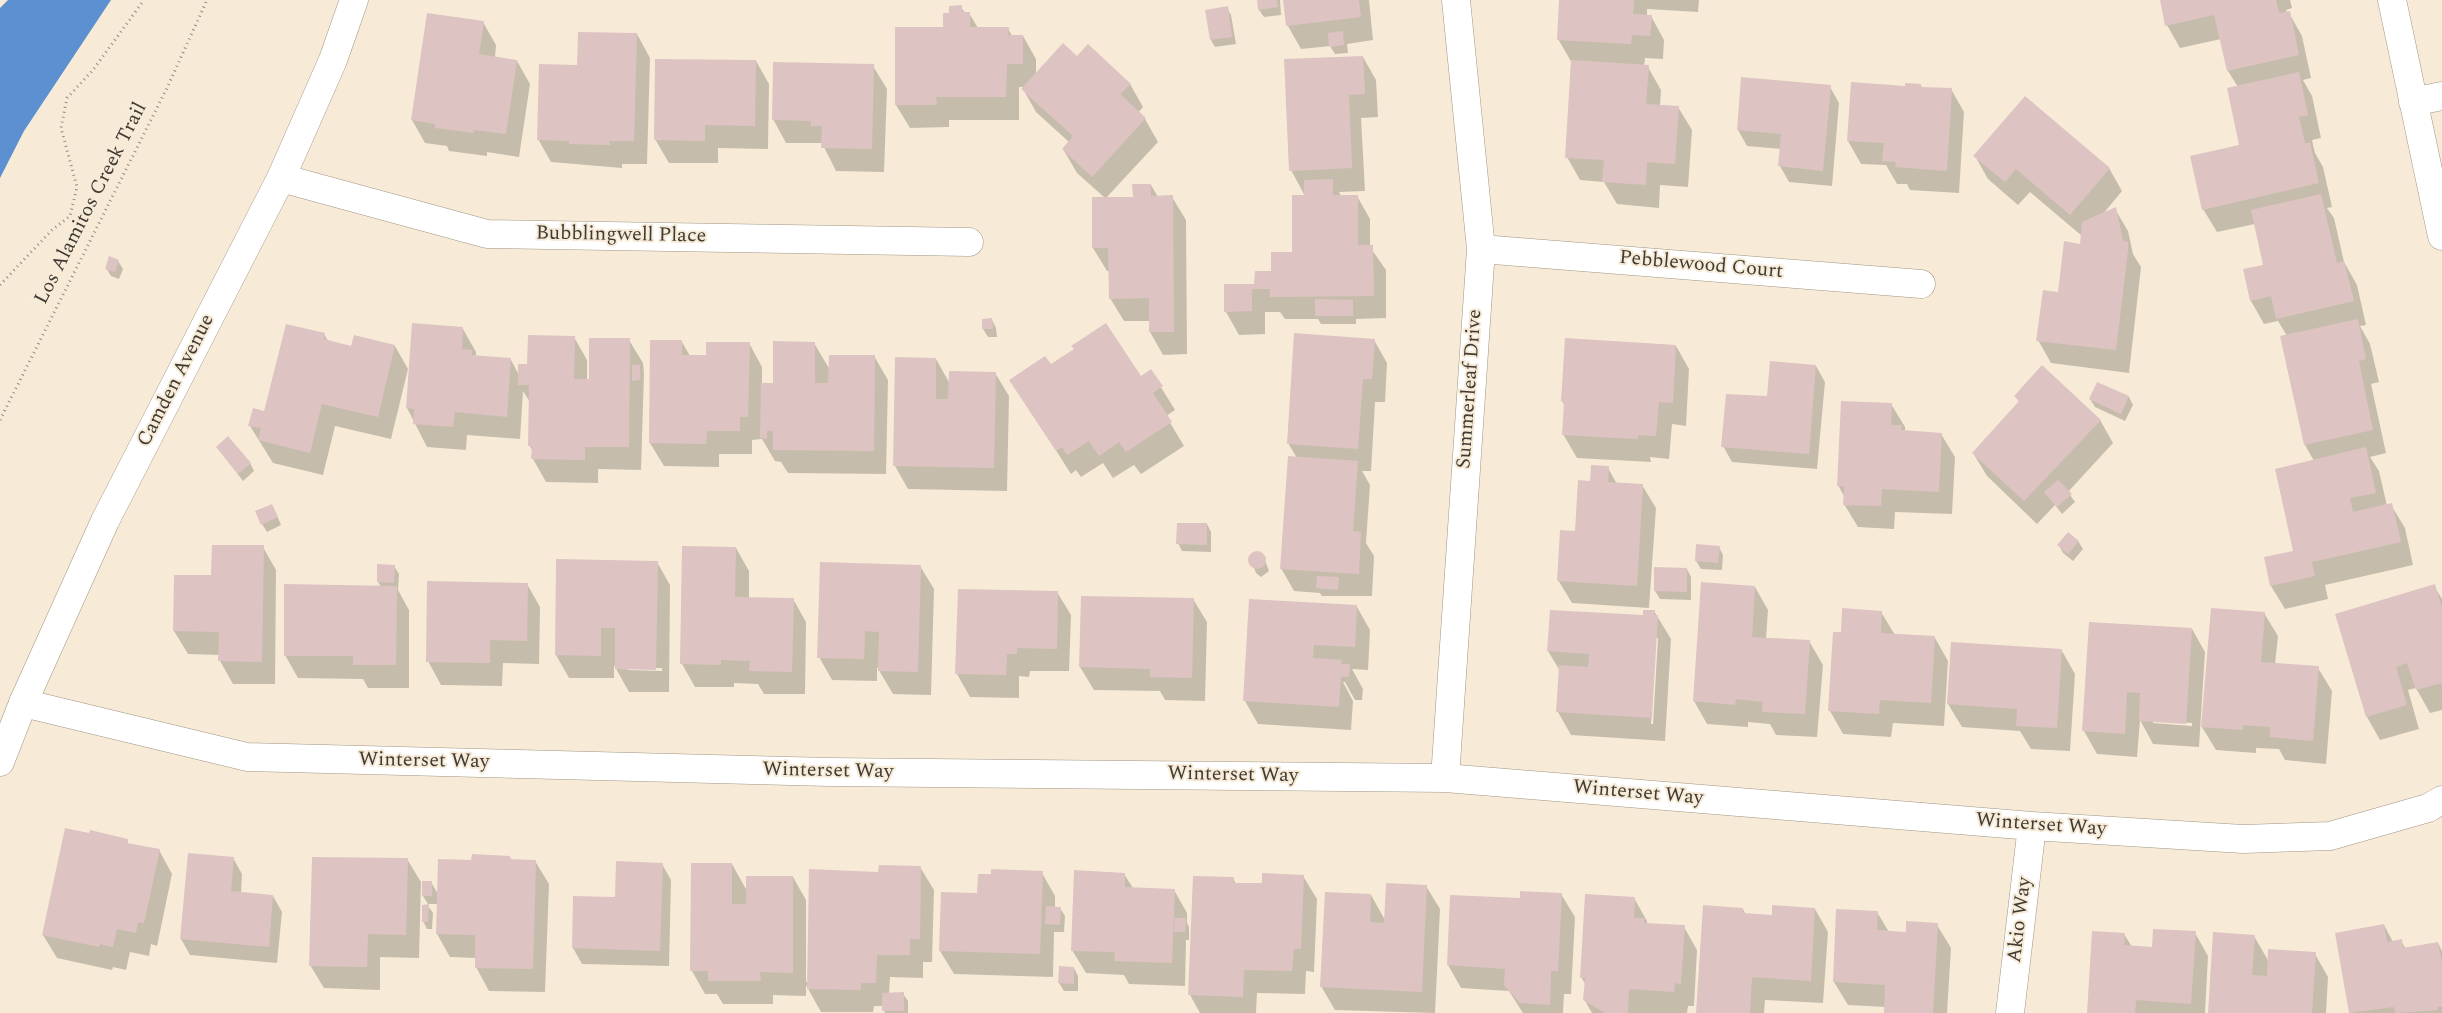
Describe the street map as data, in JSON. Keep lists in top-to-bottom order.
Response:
{
  "streets": {
    "street": [
      "Bubblingwell Place",
      "Pebblewood Court",
      "Camden Avenue",
      "Summerleaf Drive",
      "Winterset Way",
      "Akio Way"
    ],
    "path": ["Los Alamitos Creek Trail"]
  },
  "crossings": [
    ["Bubblingwell Place", "Camden Avenue"],
    ["Pebblewood Court", "Summerleaf Drive"],
    ["Camden Avenue", "Winterset Way"],
    ["Summerleaf Drive", "Winterset Way"],
    ["Winterset Way", "Akio Way"]
  ]
}
